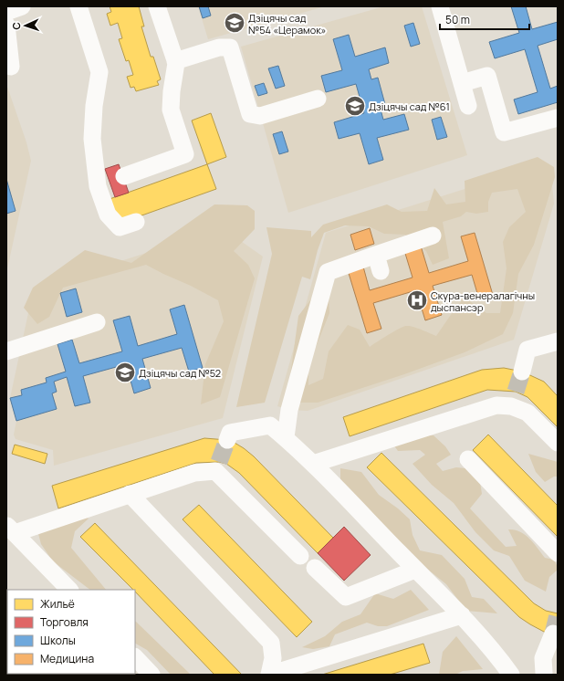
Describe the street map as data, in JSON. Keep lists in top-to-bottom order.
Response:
{
  "places": {
    "school or university": ["Дзіцячы сад №54 «Церамок»", "Дзіцячы сад №61", "Дзіцячы сад №52"],
    "hospital": ["Скура-венералагічны дыспансэр"]
  },
  "legend": [
    "Жильё",
    "Торговля",
    "Школы",
    "Медицина"
  ],
  "scale_bar": "50 m",
  "north": "left"
}
